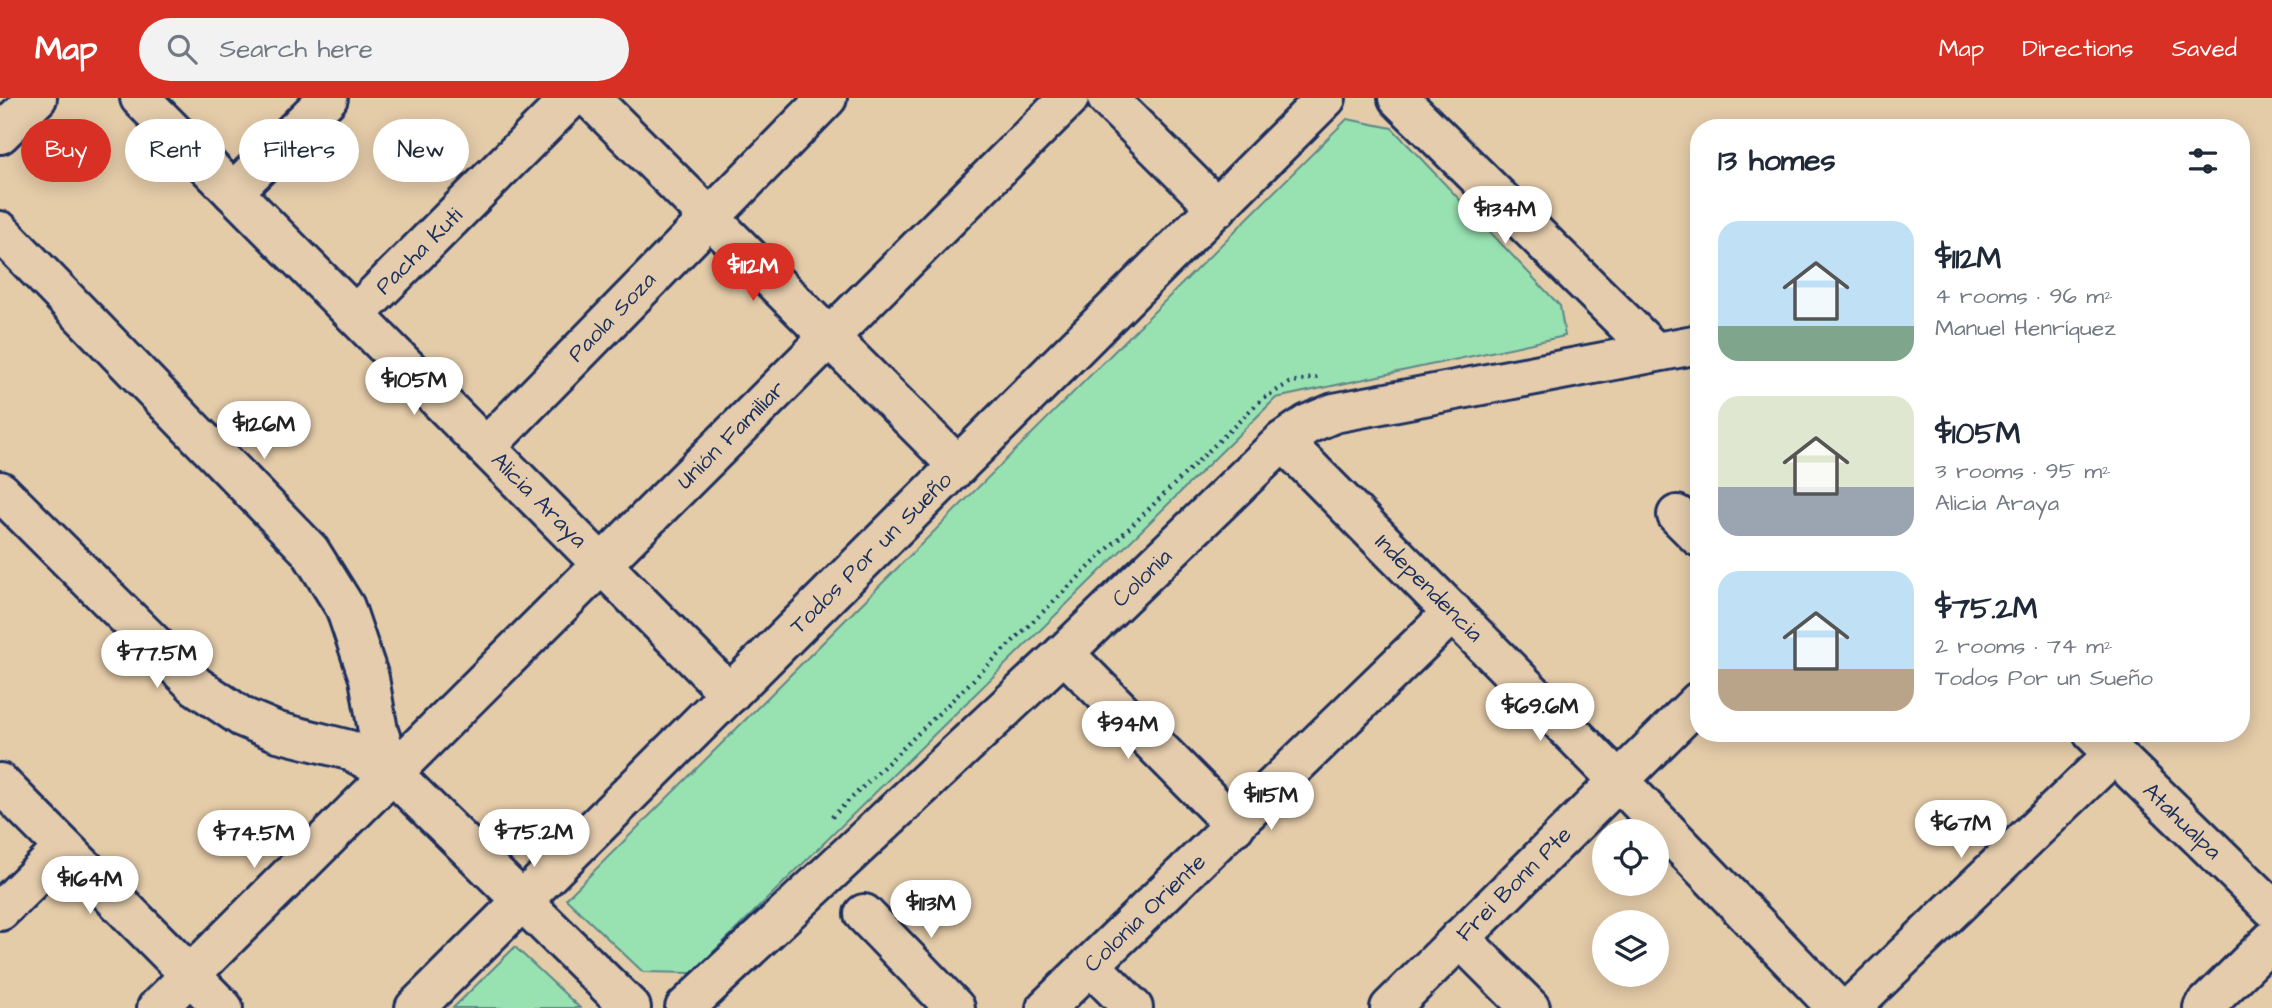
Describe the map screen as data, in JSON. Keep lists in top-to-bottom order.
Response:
{
  "streets": {
    "street": [
      "Pacha Kuti",
      "Paola Soza",
      "Unión Familiar",
      "Alicia Araya",
      "Todos Por un Sueño",
      "Colonia",
      "Independencia",
      "Atahualpa",
      "Frei Bonn Pte",
      "Colonia Oriente"
    ]
  },
  "crossings": [
    ["Pacha Kuti", "Alicia Araya"],
    ["Paola Soza", "Alicia Araya"],
    ["Unión Familiar", "Alicia Araya"],
    ["Alicia Araya", "Todos Por un Sueño"],
    ["Colonia", "Independencia"],
    ["Independencia", "Frei Bonn Pte"],
    ["Independencia", "Colonia Oriente"]
  ],
  "page": {
    "header": "Map",
    "search": "Search here",
    "nav": ["Map", "Directions", "Saved"],
    "chip": [
      "Buy",
      "Rent",
      "Filters",
      "New"
    ],
    "heading": "13 homes",
    "price": [
      "$134M",
      "$112M",
      "$105M",
      "$126M",
      "$77.5M",
      "$69.6M",
      "$94M",
      "$115M",
      "$67M",
      "$75.2M",
      "$74.5M",
      "$164M",
      "$113M"
    ],
    "list": [
      {
        "name": "$112M",
        "note": "4 rooms · 96 m² · Manuel Henríquez"
      },
      {
        "name": "$105M",
        "note": "3 rooms · 95 m² · Alicia Araya"
      },
      {
        "name": "$75.2M",
        "note": "2 rooms · 74 m² · Todos Por un Sueño"
      }
    ]
  }
}
